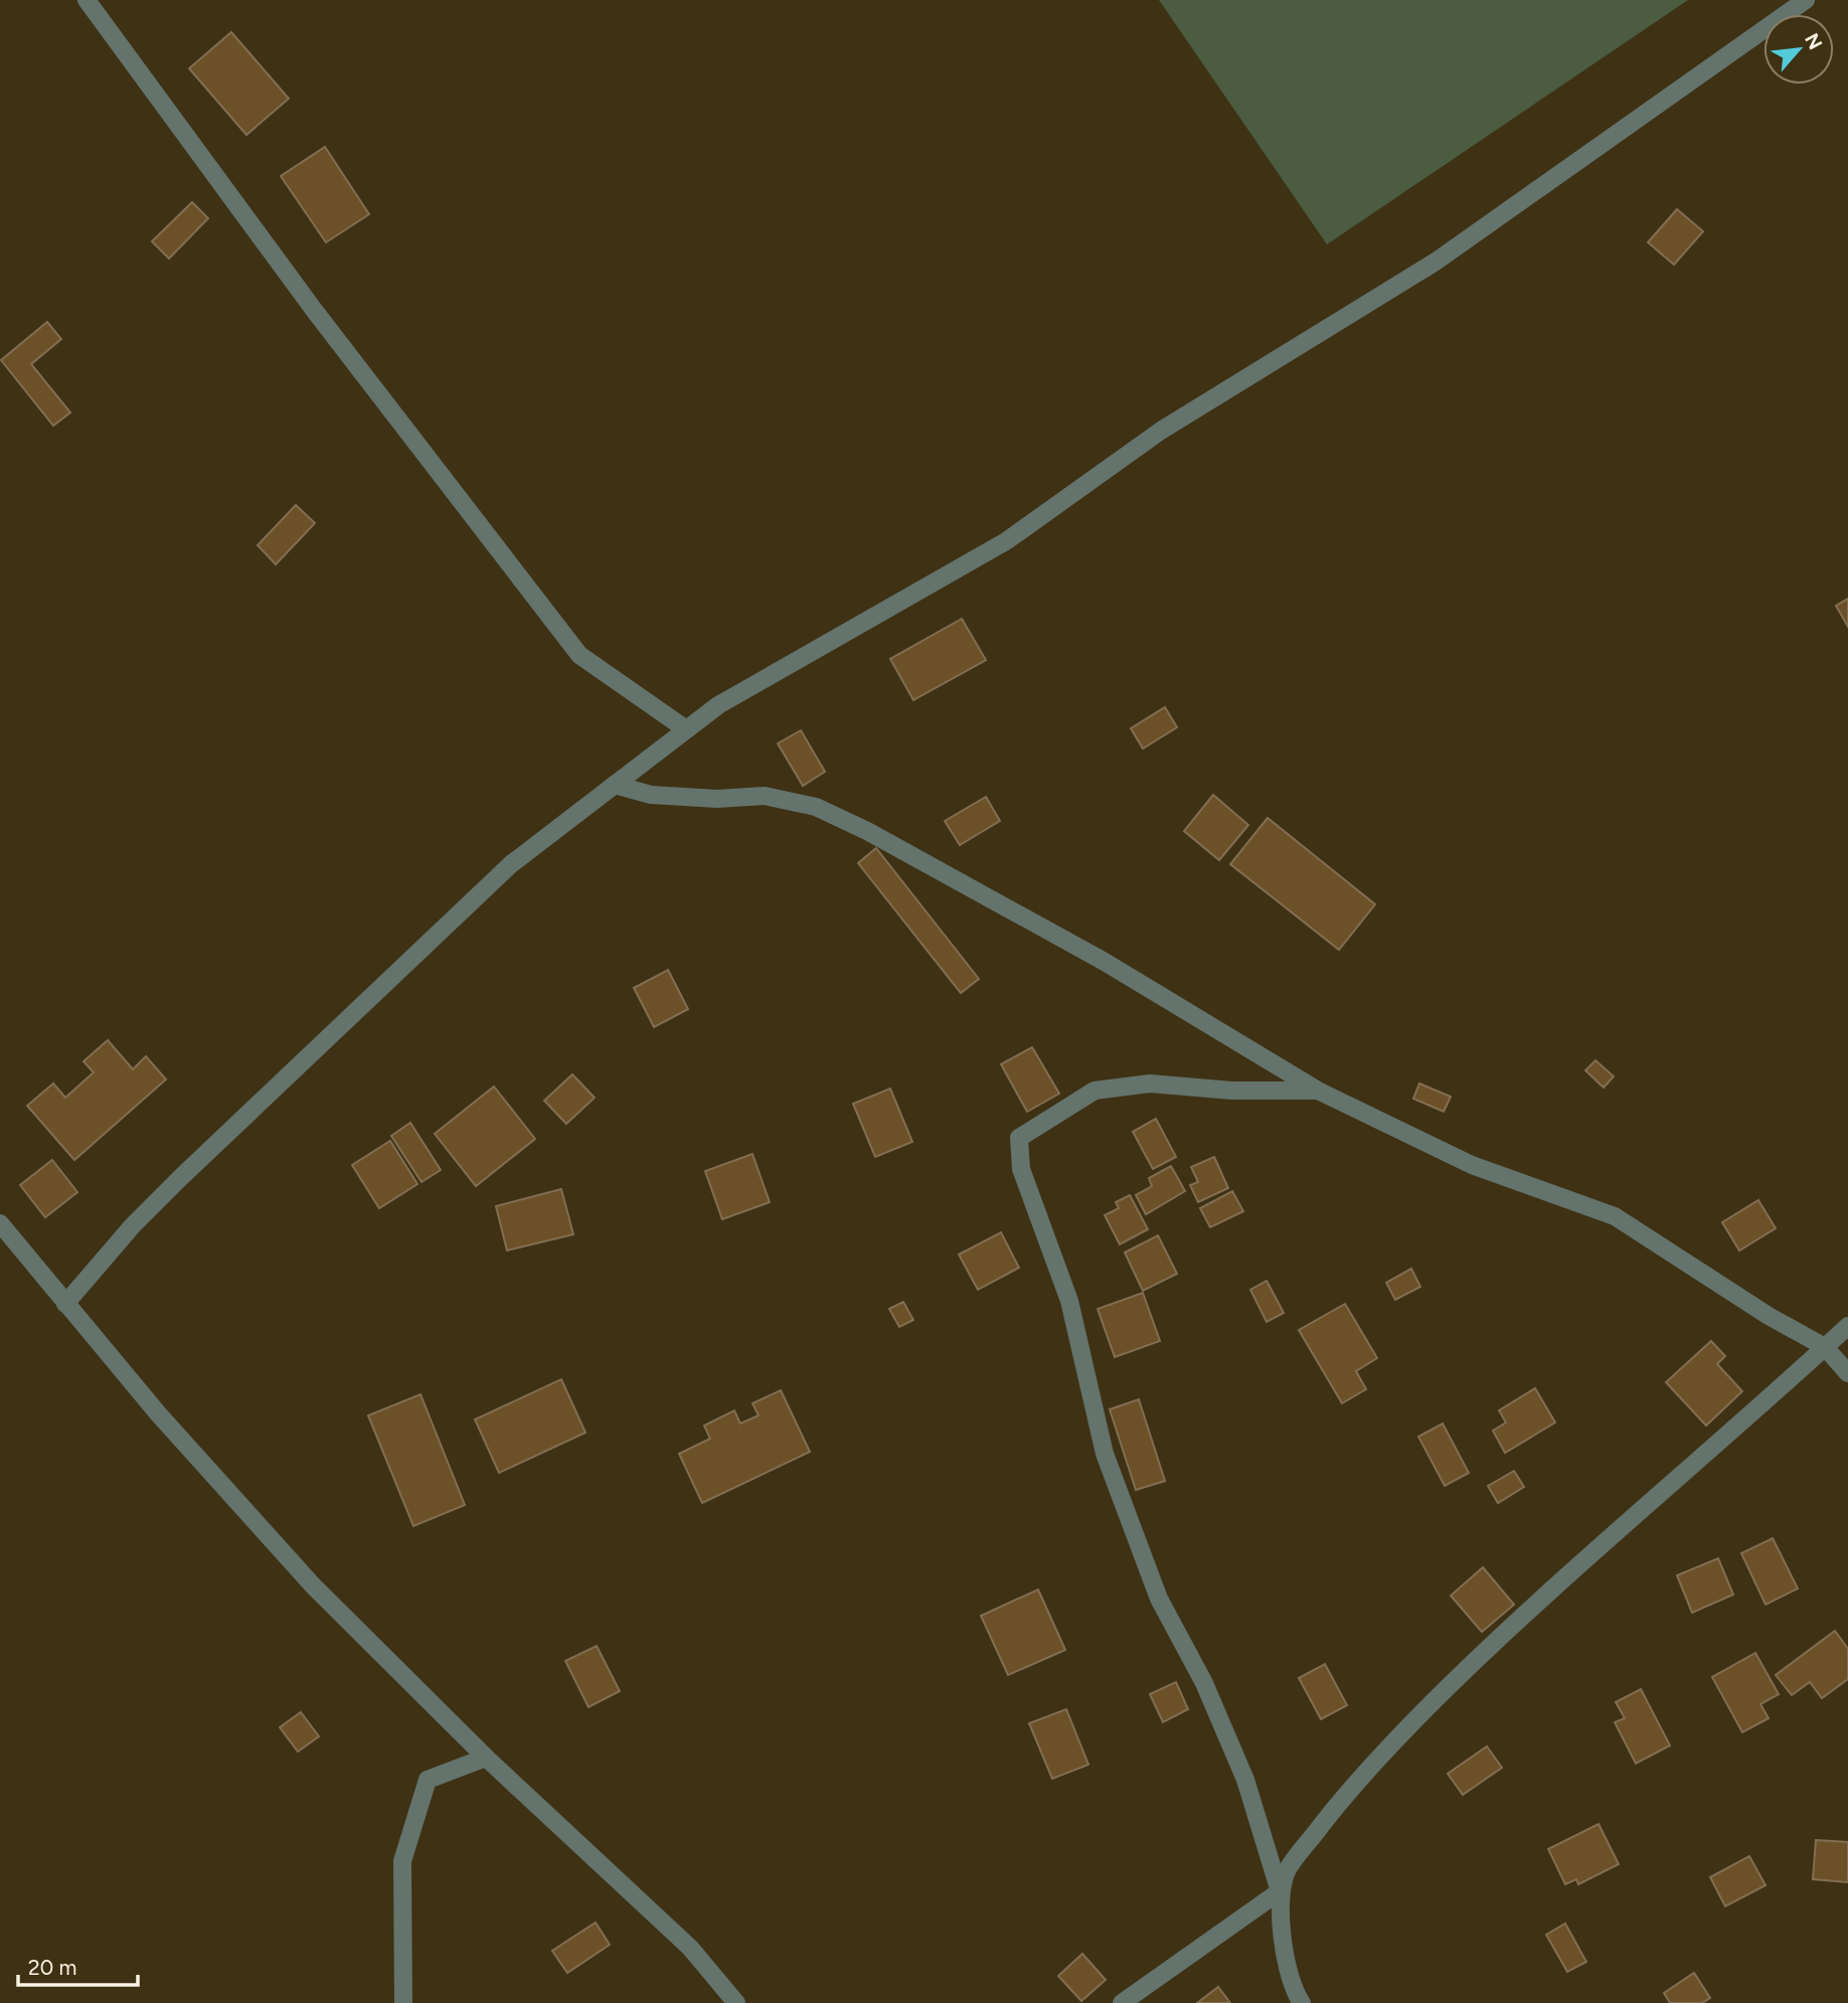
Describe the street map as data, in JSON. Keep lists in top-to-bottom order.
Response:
{
  "scale_bar": "20 m",
  "north": "top right"
}
